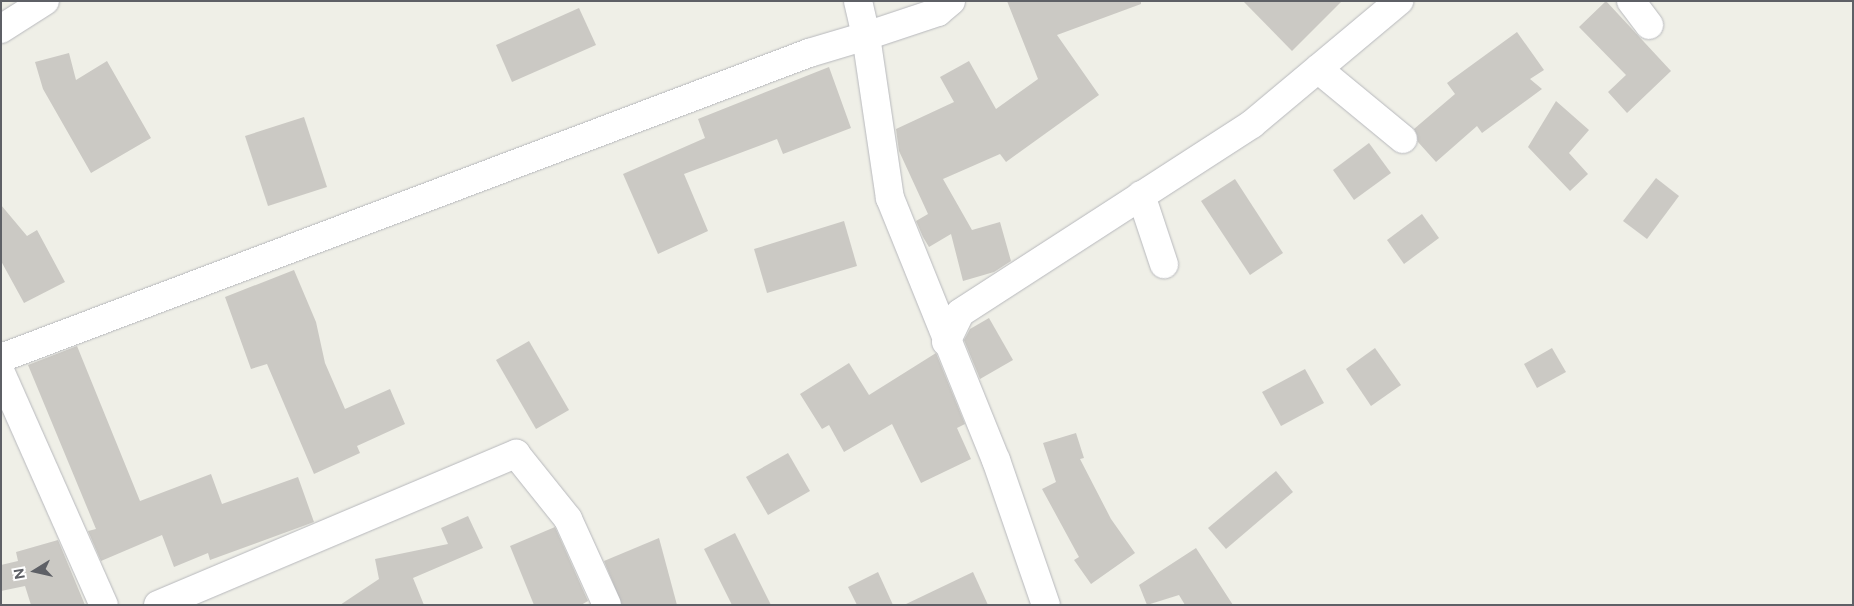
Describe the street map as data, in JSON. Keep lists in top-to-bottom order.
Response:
{
  "north": "left"
}
